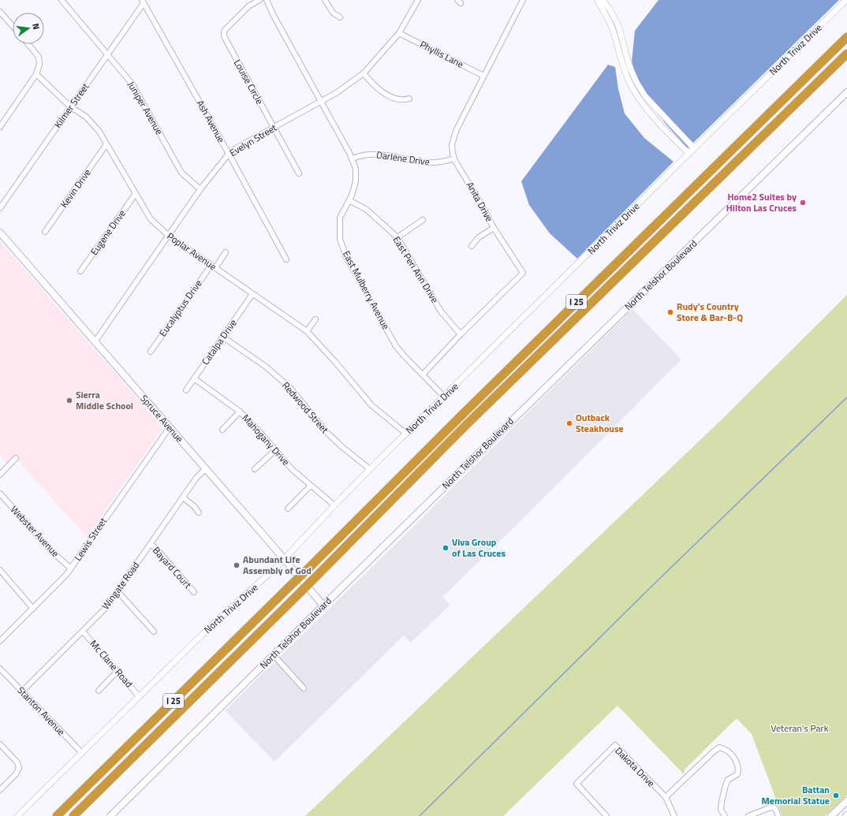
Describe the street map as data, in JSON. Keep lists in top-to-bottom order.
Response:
{
  "streets": {
    "highway": ["I 25"],
    "main road": ["North Telshor Boulevard", "Spruce Avenue"],
    "street": [
      "North Triviz Drive",
      "Phyllis Lane",
      "Louise Circle",
      "Kilmer Street",
      "Juniper Avenue",
      "Ash Avenue",
      "Evelyn Street",
      "Darlene Drive",
      "Kevin Drive",
      "Anita Drive",
      "Eugene Drive",
      "Poplar Avenue",
      "East Peri Ann Drive",
      "East Mulberry Avenue",
      "Eucalyptus Drive",
      "Catalpa Drive",
      "Redwood Street",
      "Mahogany Drive",
      "Webster Avenue",
      "Lewis Street",
      "Bayard Court",
      "Wingate Road",
      "Mc Clane Road",
      "Stanton Avenue",
      "Dakota Drive"
    ]
  },
  "crossings": [
    ["North Triviz Drive", "Poplar Avenue"],
    ["North Triviz Drive", "East Mulberry Avenue"],
    ["North Triviz Drive", "Redwood Street"],
    ["North Triviz Drive", "Spruce Avenue"],
    ["North Triviz Drive", "Mahogany Drive"],
    ["North Triviz Drive", "Mc Clane Road"],
    ["North Triviz Drive", "Stanton Avenue"],
    ["Phyllis Lane", "Evelyn Street"],
    ["Phyllis Lane", "Anita Drive"],
    ["Louise Circle", "Evelyn Street"],
    ["Kilmer Street", "Juniper Avenue"],
    ["Kilmer Street", "Ash Avenue"],
    ["Kilmer Street", "Poplar Avenue"],
    ["Juniper Avenue", "Evelyn Street"],
    ["Ash Avenue", "Evelyn Street"],
    ["Evelyn Street", "Poplar Avenue"],
    ["Evelyn Street", "East Mulberry Avenue"],
    ["Evelyn Street", "Spruce Avenue"],
    ["Darlene Drive", "Anita Drive"],
    ["Darlene Drive", "East Mulberry Avenue"],
    ["Kevin Drive", "Poplar Avenue"],
    ["Anita Drive", "East Peri Ann Drive"],
    ["Anita Drive", "East Mulberry Avenue"],
    ["Eugene Drive", "Poplar Avenue"],
    ["Poplar Avenue", "Eucalyptus Drive"],
    ["Poplar Avenue", "Catalpa Drive"],
    ["East Peri Ann Drive", "East Mulberry Avenue"],
    ["North Telshor Boulevard", "Spruce Avenue"],
    ["Catalpa Drive", "Redwood Street"],
    ["Catalpa Drive", "Mahogany Drive"],
    ["Spruce Avenue", "Lewis Street"],
    ["Spruce Avenue", "Wingate Road"],
    ["Webster Avenue", "Lewis Street"],
    ["Bayard Court", "Wingate Road"],
    ["Wingate Road", "Mc Clane Road"],
    ["Wingate Road", "Stanton Avenue"]
  ],
  "parks": ["Veteran's Park"],
  "places": [
    "Home2 Suites by Hilton Las Cruces",
    "Rudy's Country Store & Bar-B-Q",
    "Sierra Middle School",
    "Outback Steakhouse",
    "Viva Group of Las Cruces",
    "Abundant Life Assembly of God",
    "Battan Memorial Statue"
  ],
  "north": "right"
}
